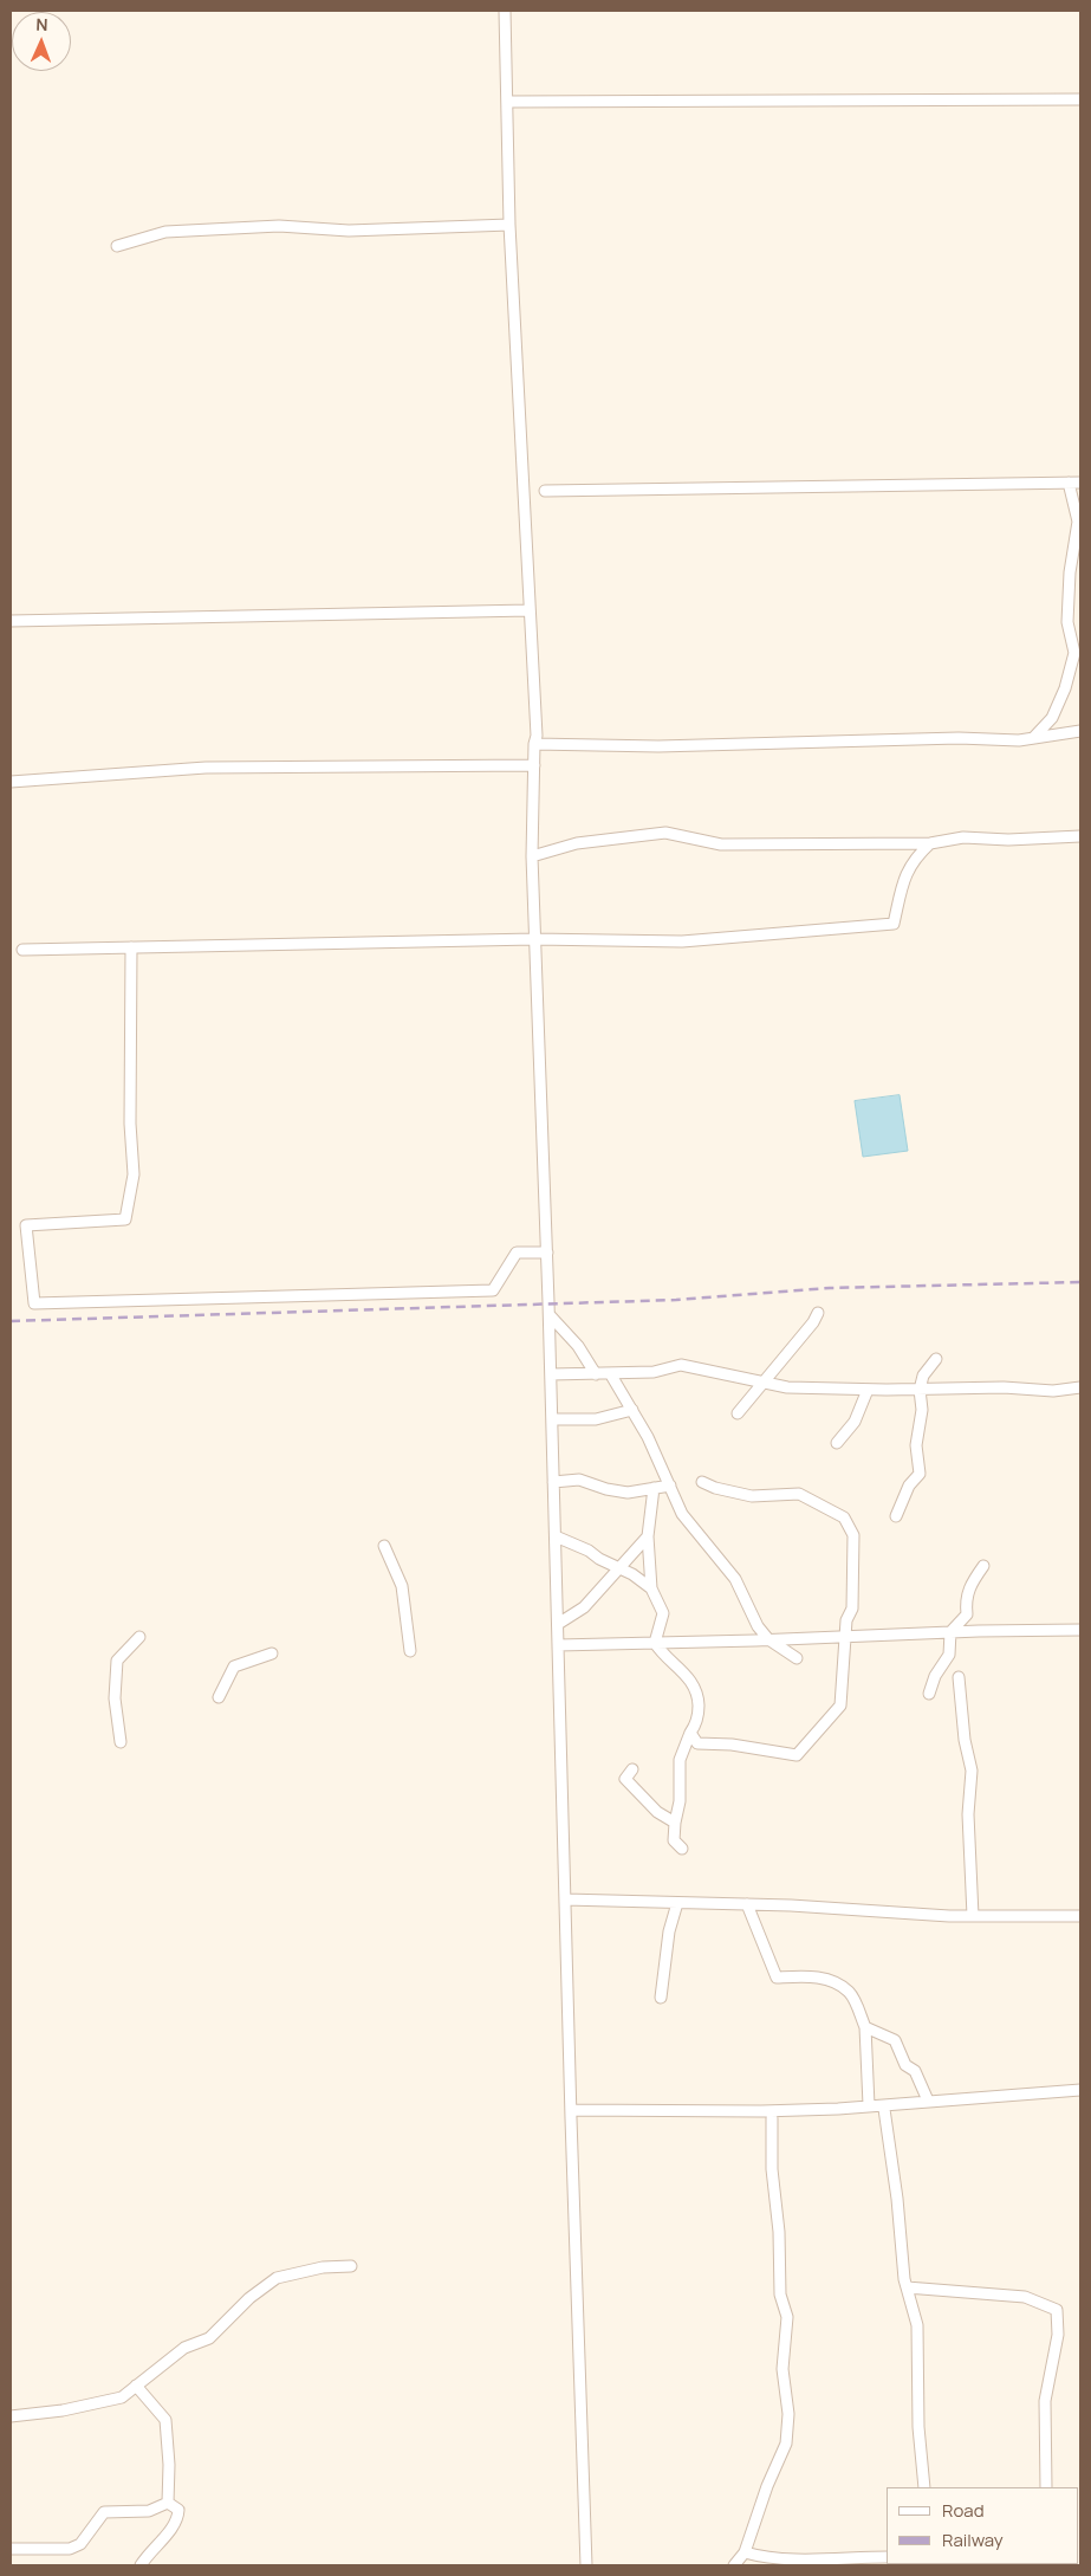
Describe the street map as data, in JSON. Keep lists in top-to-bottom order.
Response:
{
  "legend": ["Road", "Railway"],
  "north": "top"
}
